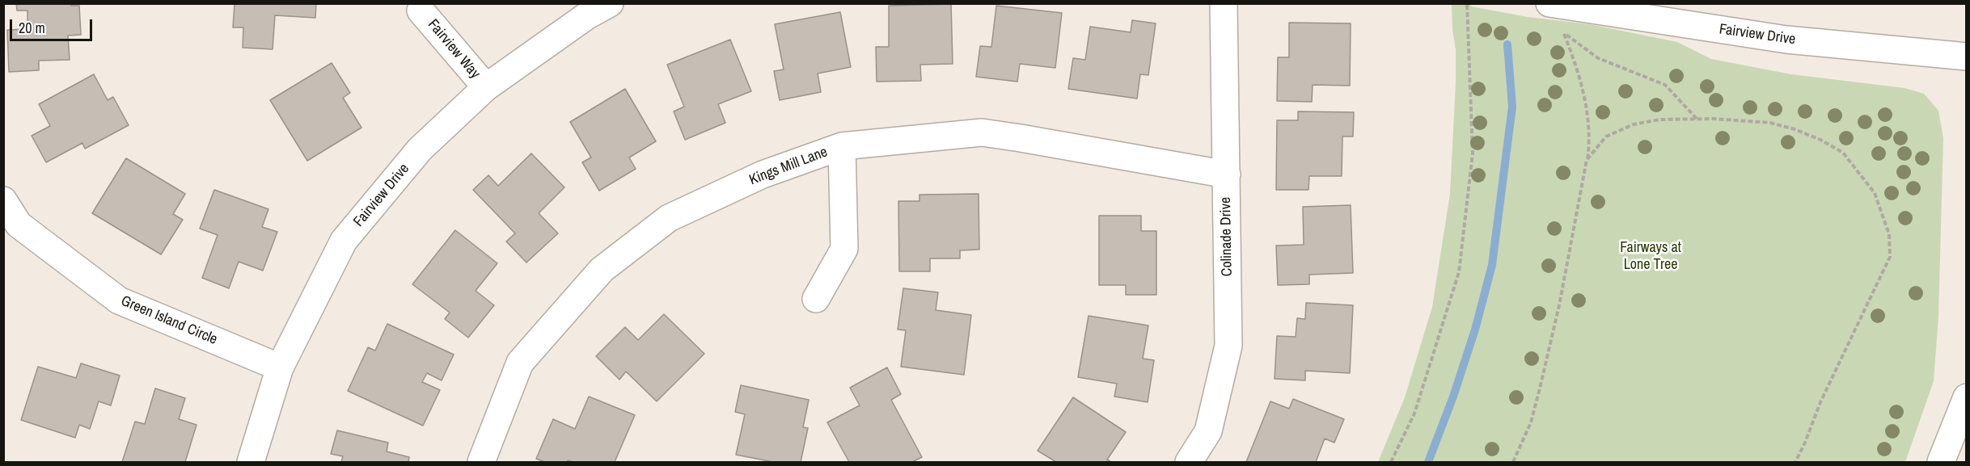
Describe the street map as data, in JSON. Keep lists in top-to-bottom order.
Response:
{
  "streets": {
    "street": [
      "Fairview Drive",
      "Fairview Way",
      "Kings Mill Lane",
      "Colinade Drive",
      "Green Island Circle"
    ]
  },
  "crossings": [
    ["Fairview Drive", "Fairview Way"],
    ["Fairview Drive", "Green Island Circle"],
    ["Kings Mill Lane", "Colinade Drive"]
  ],
  "parks": ["Fairways at Lone Tree"],
  "scale_bar": "20 m"
}
